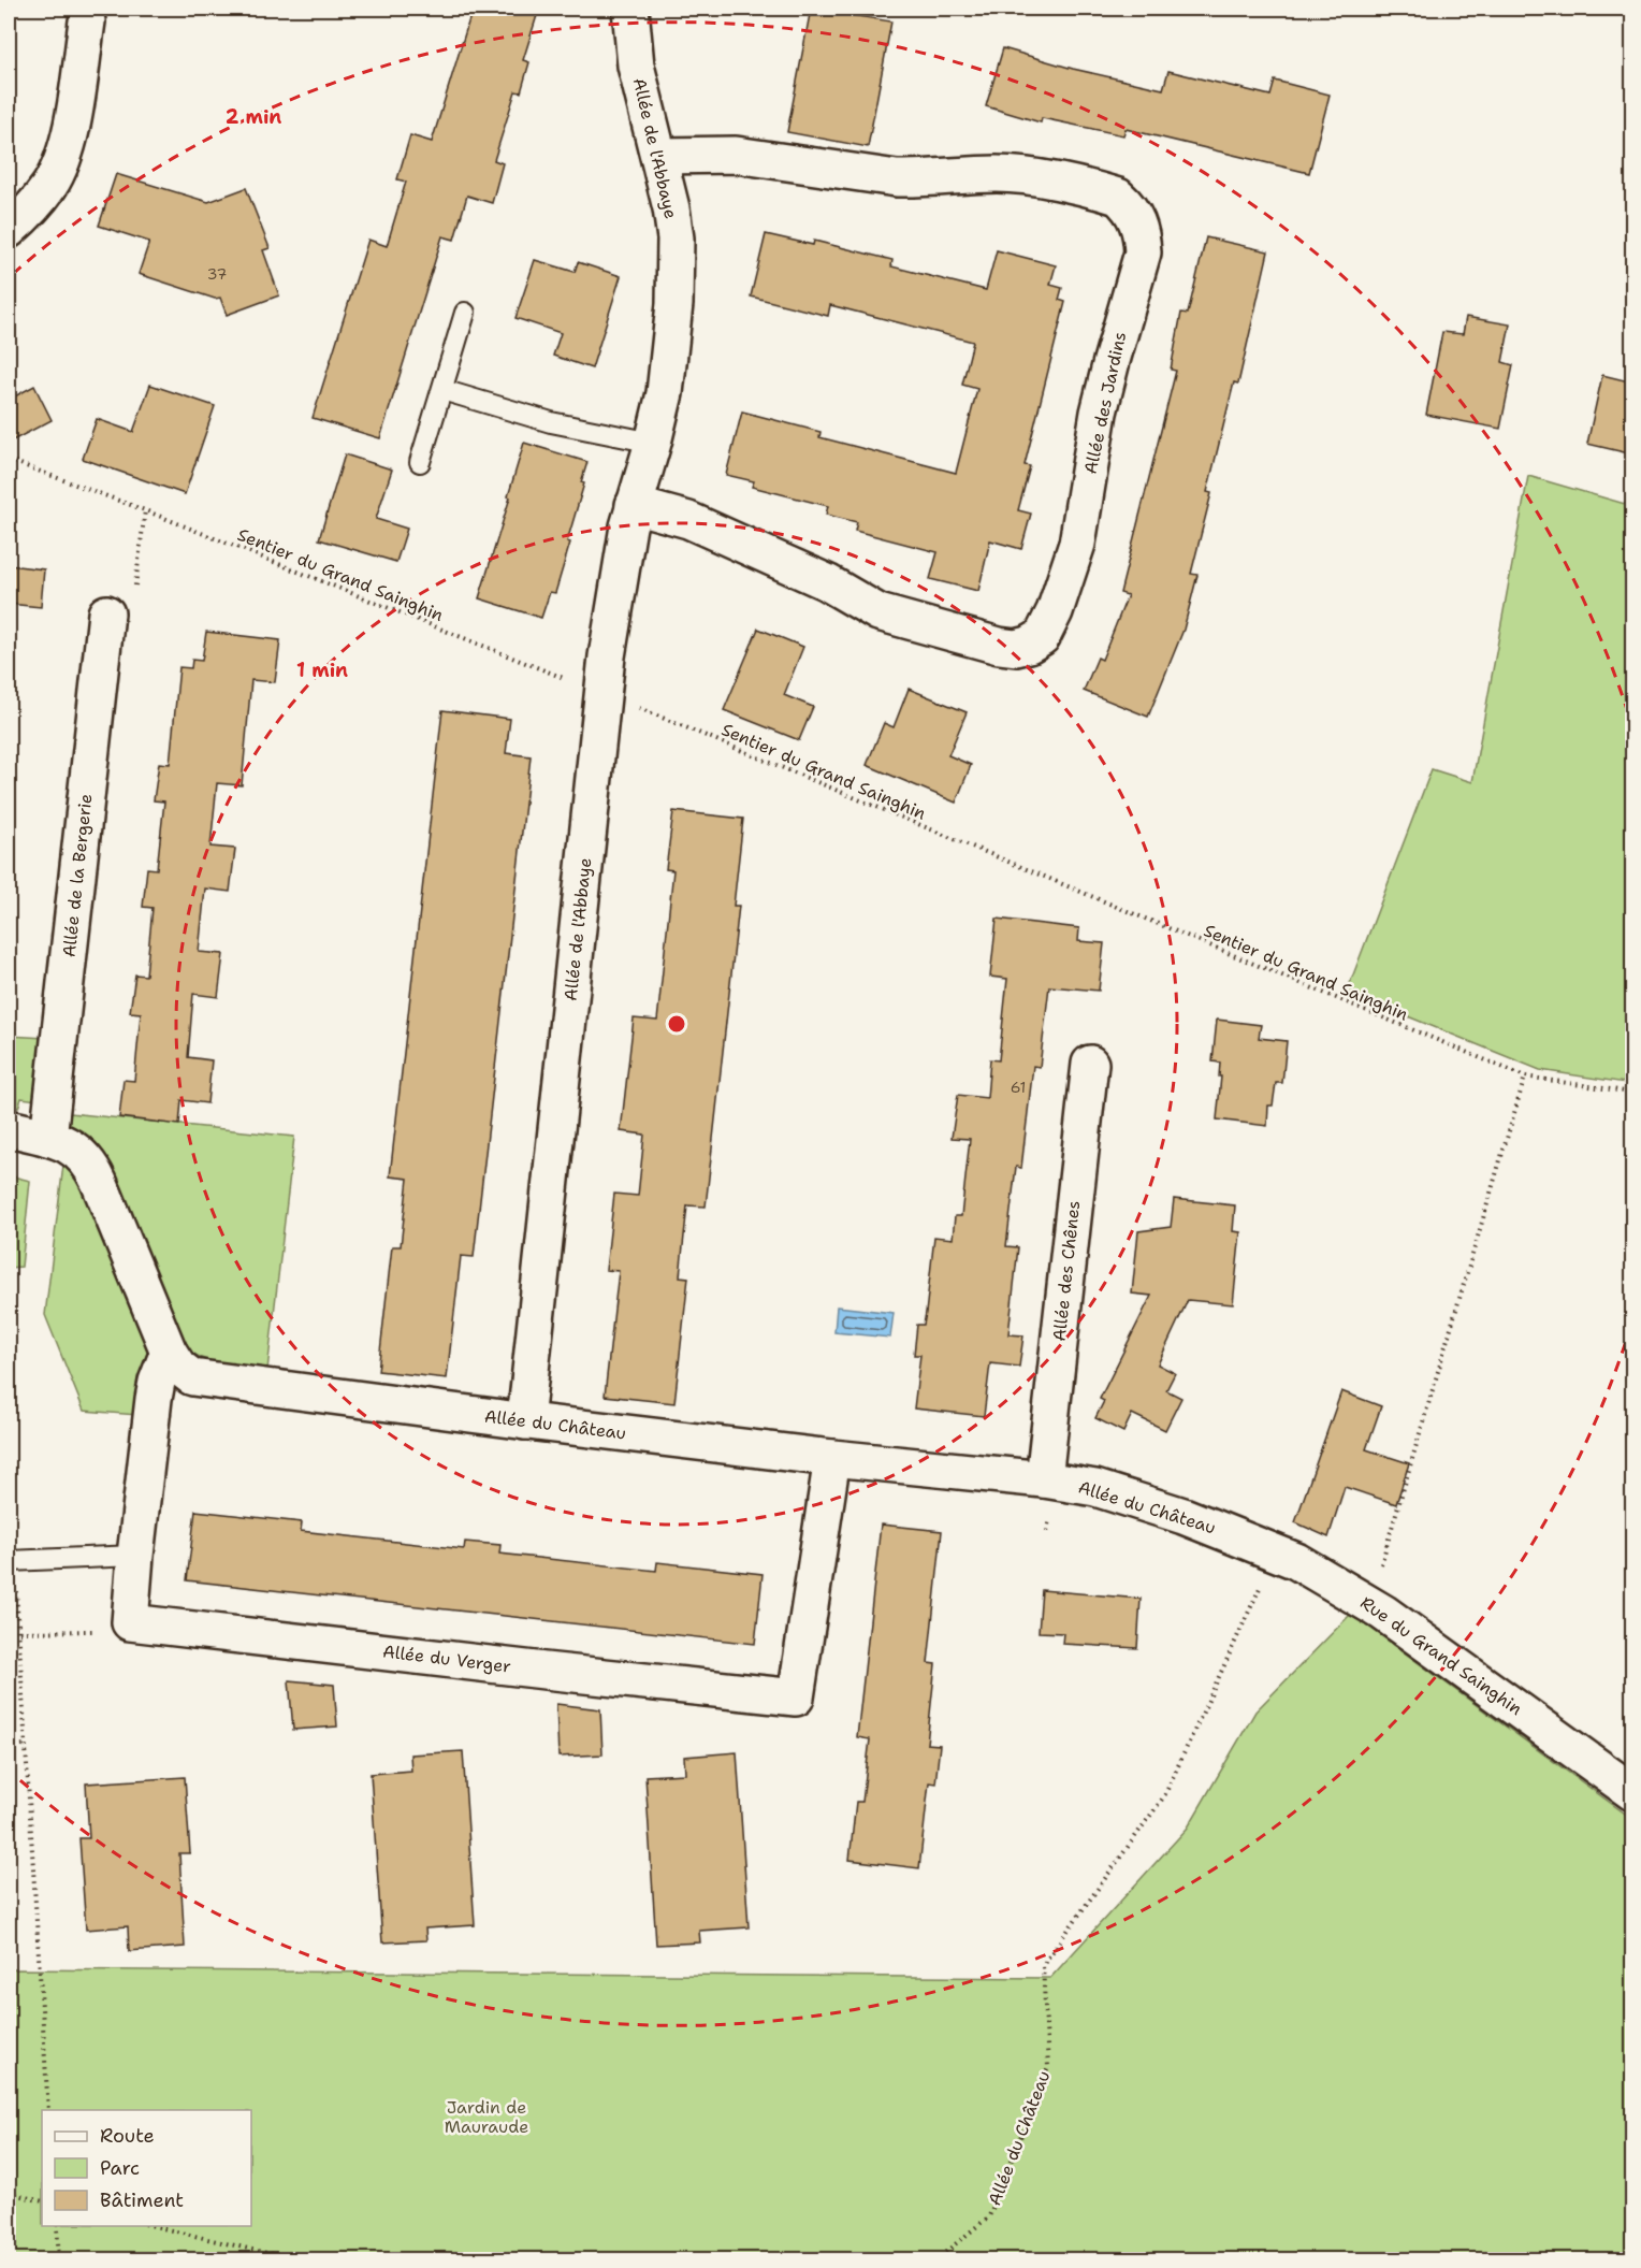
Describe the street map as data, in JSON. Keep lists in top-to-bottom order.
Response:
{
  "streets": {
    "street": [
      "Allée de l'Abbaye",
      "Allée des Jardins",
      "Allée de la Bergerie",
      "Allée des Chênes",
      "Allée du Château",
      "Rue du Grand Sainghin",
      "Allée du Verger"
    ],
    "path": ["Sentier du Grand Sainghin"]
  },
  "crossings": [
    ["Allée de l'Abbaye", "Allée des Jardins"],
    ["Allée de l'Abbaye", "Sentier du Grand Sainghin"],
    ["Allée de l'Abbaye", "Allée du Château"],
    ["Allée de la Bergerie", "Allée du Château"],
    ["Allée des Chênes", "Allée du Château"],
    ["Allée du Château", "Rue du Grand Sainghin"],
    ["Allée du Château", "Allée du Verger"]
  ],
  "parks": ["Jardin de Mauraude"],
  "house_numbers": ["37", "61"],
  "legend": ["Route", "Parc", "Bâtiment"],
  "rings": ["2 min", "1 min"]
}
